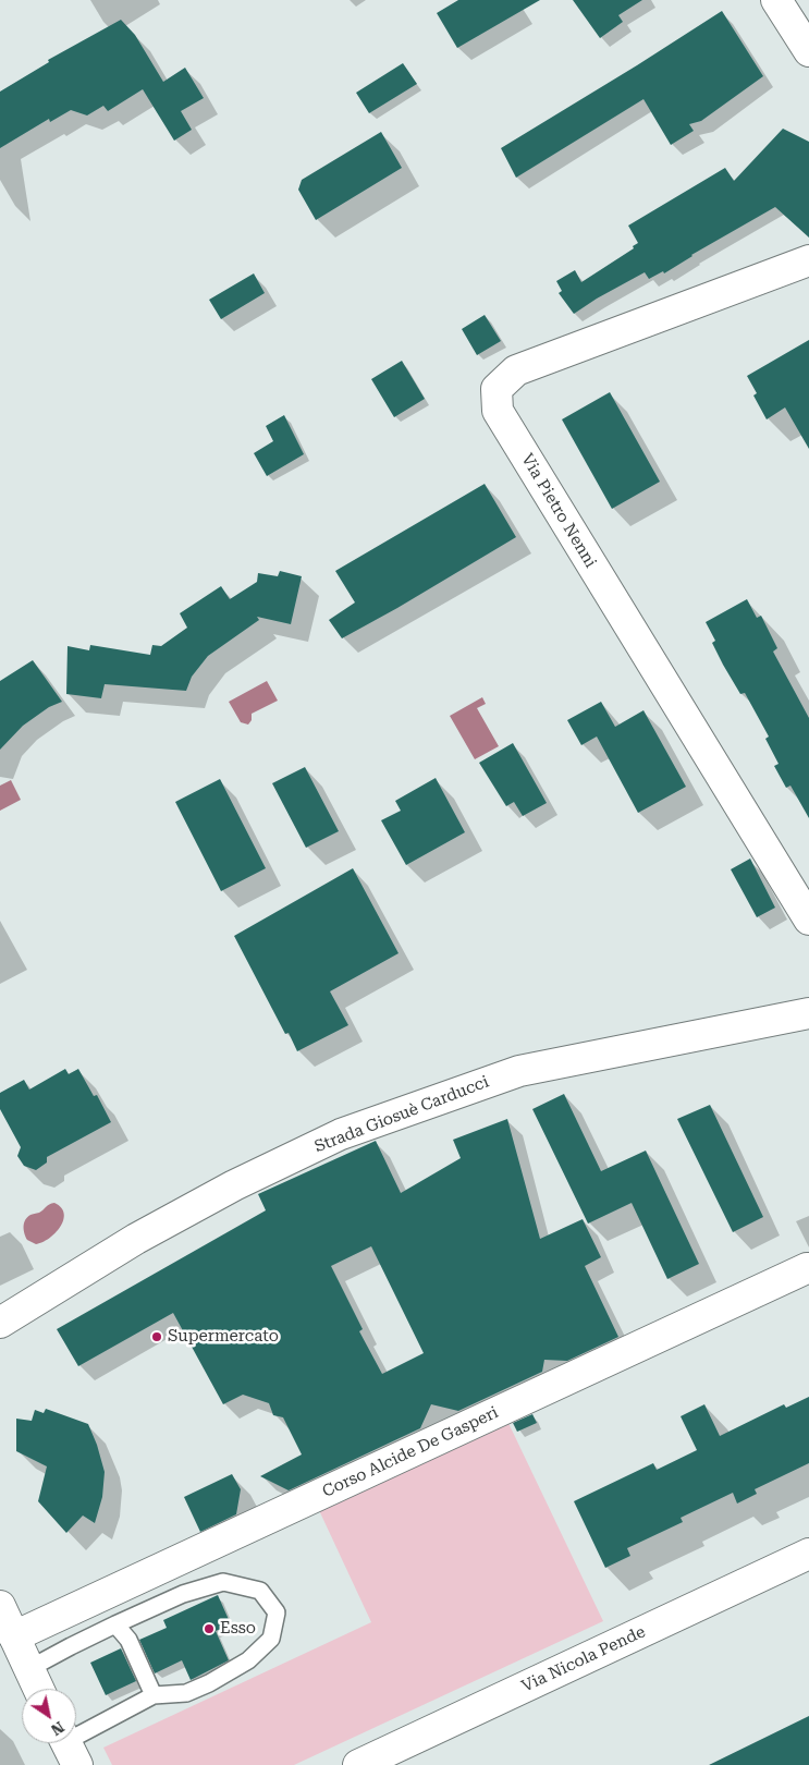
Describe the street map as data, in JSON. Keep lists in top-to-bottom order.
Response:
{
  "streets": {
    "street": [
      "Via Pietro Nenni",
      "Strada Giosuè Carducci",
      "Corso Alcide De Gasperi",
      "Via Nicola Pende"
    ]
  },
  "places": ["Supermercato", "Esso"],
  "north": "bottom right"
}
